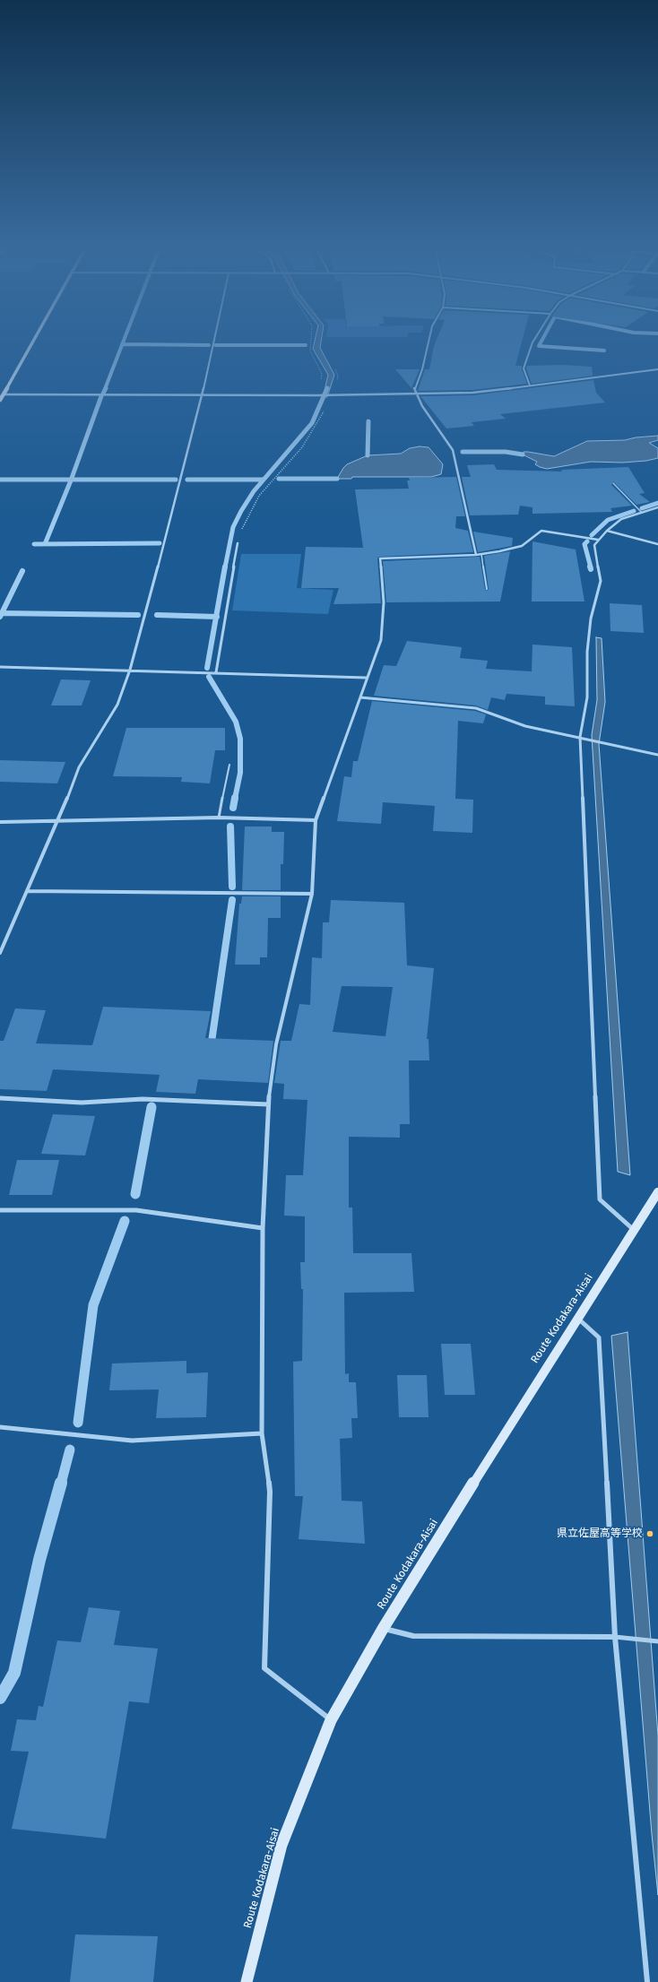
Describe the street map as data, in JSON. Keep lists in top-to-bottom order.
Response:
{
  "streets": {
    "main road": ["Route Kodakara-Aisai"]
  },
  "places": ["県立佐屋高等学校"]
}
